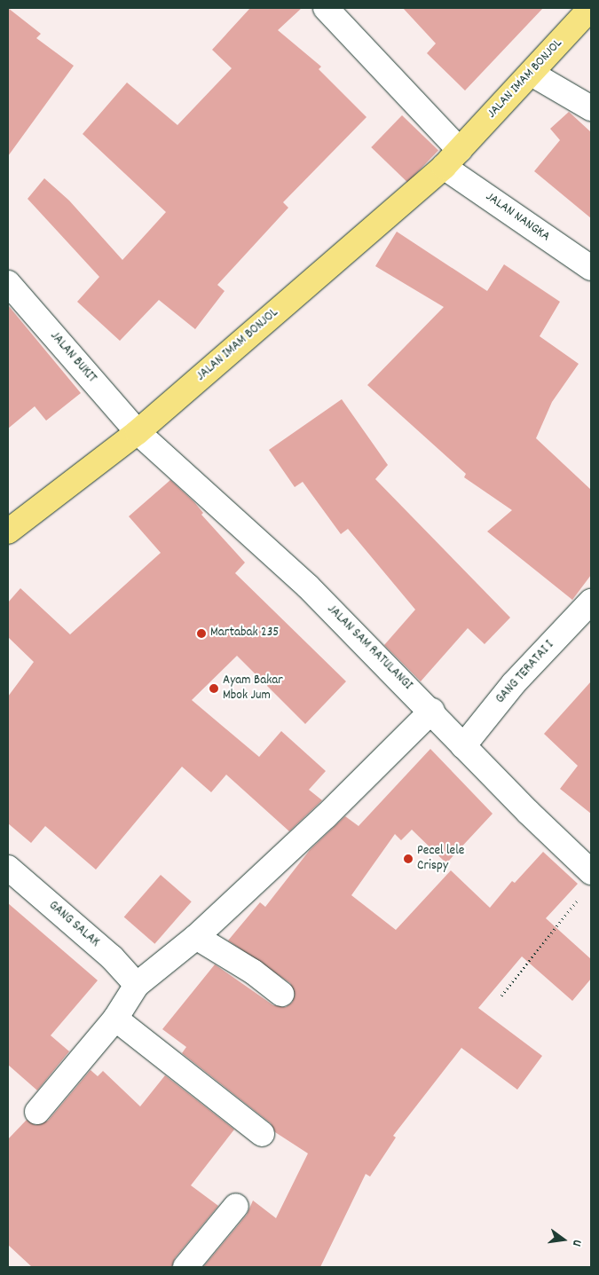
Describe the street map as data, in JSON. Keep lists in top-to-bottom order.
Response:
{
  "streets": {
    "highway": ["JALAN IMAM BONJOL"],
    "street": [
      "JALAN NANGKA",
      "JALAN BUKIT",
      "JALAN SAM RATULANGI",
      "GANG TERATAI I",
      "GANG SALAK"
    ]
  },
  "crossings": [
    ["JALAN IMAM BONJOL", "JALAN NANGKA"],
    ["JALAN IMAM BONJOL", "JALAN BUKIT"],
    ["JALAN IMAM BONJOL", "JALAN SAM RATULANGI"],
    ["JALAN BUKIT", "JALAN SAM RATULANGI"],
    ["JALAN SAM RATULANGI", "GANG TERATAI I"]
  ],
  "places": ["Martabak 235", "Ayam Bakar Mbok Jum", "Pecel lele Crispy"],
  "north": "right"
}
